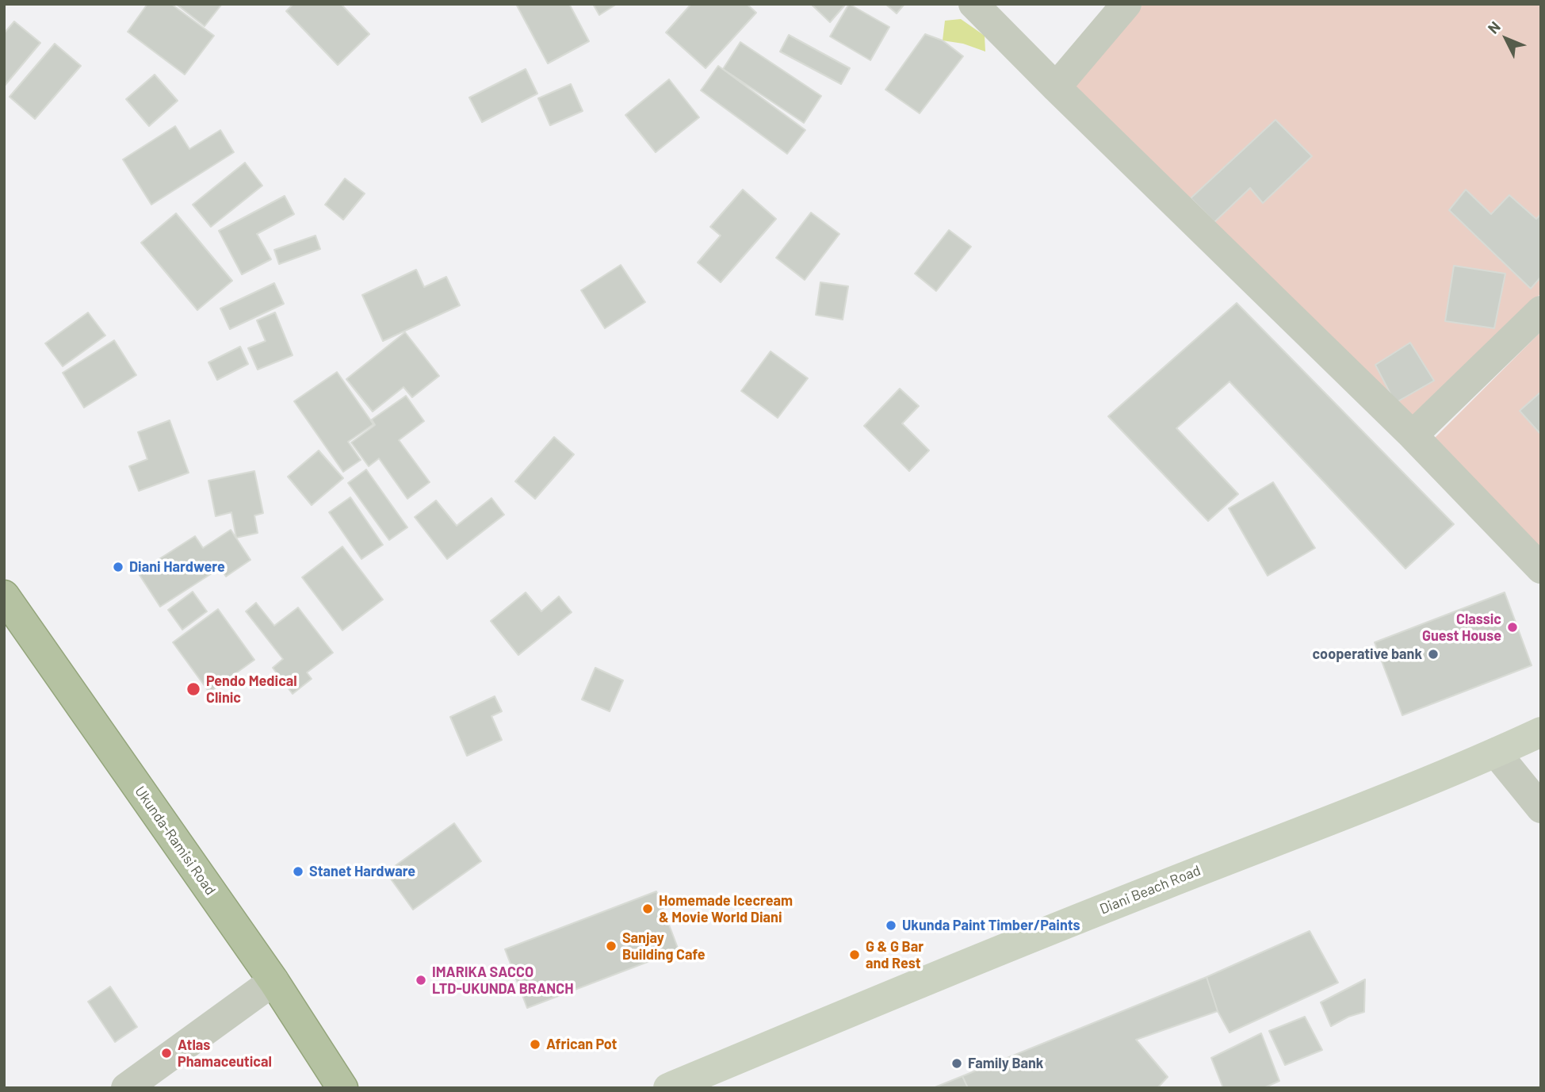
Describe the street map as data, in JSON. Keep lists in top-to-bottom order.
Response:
{
  "streets": {
    "highway": ["Ukunda-Ramisi Road"],
    "main road": ["Diani Beach Road"]
  },
  "places": [
    "Diani Hardwere",
    "Classic Guest House",
    "cooperative bank",
    "Pendo Medical Clinic",
    "Stanet Hardware",
    "Homemade Icecream & Movie World Diani",
    "Ukunda Paint Timber/Paints",
    "Sanjay Building Cafe",
    "G & G Bar and Rest",
    "IMARIKA SACCO LTD-UKUNDA BRANCH",
    "African Pot",
    "Atlas Phamaceutical",
    "Family Bank"
  ],
  "north": "top left"
}
